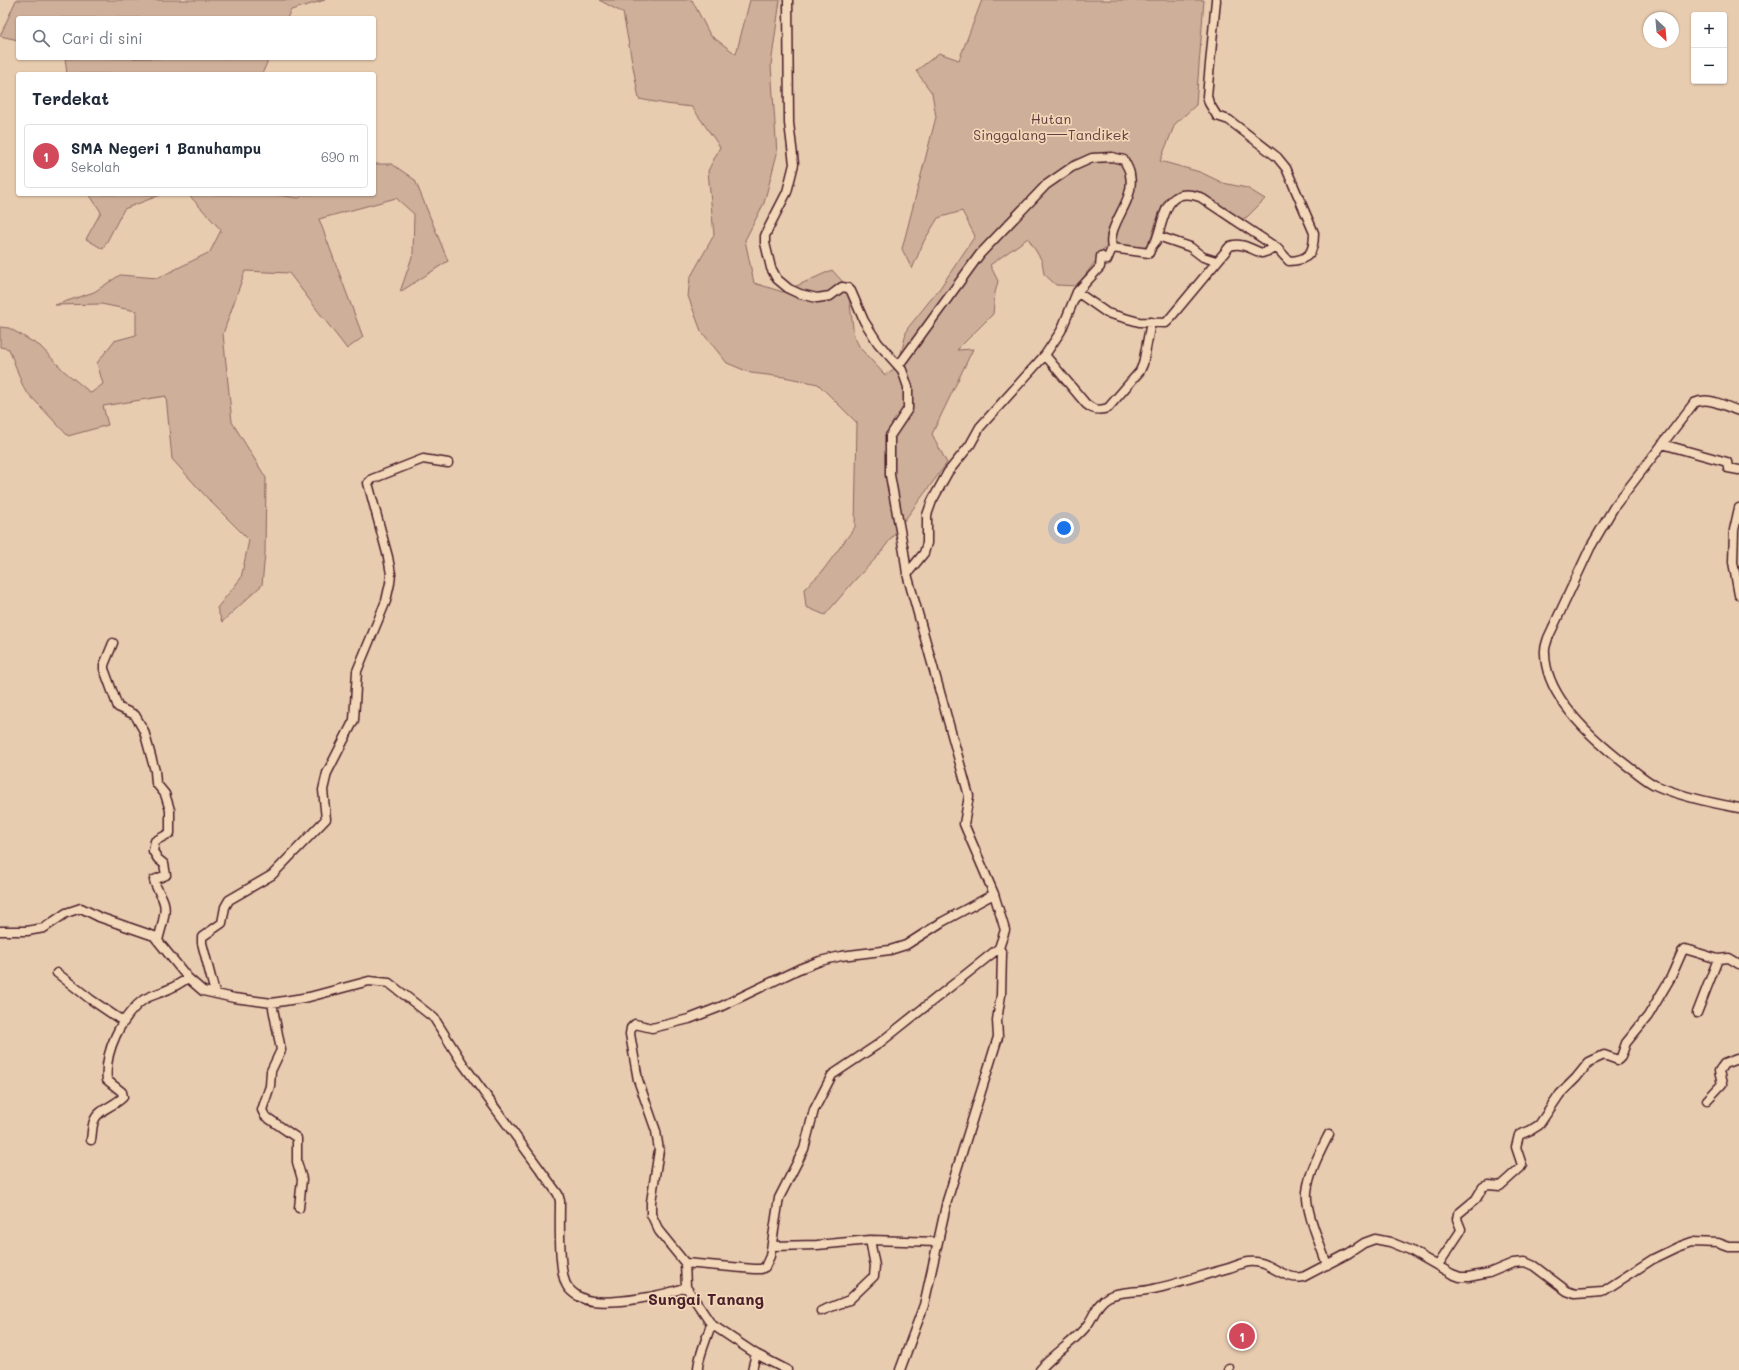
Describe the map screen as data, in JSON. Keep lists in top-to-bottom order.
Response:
{
  "districts": ["Sungai Tanang"],
  "parks": ["Hutan Singgalang—Tandikek"],
  "north": "bottom right",
  "page": {
    "map_buttons": ["+", "−"],
    "search": "Cari di sini",
    "heading": "Terdekat",
    "list": [
      {
        "mark": "1",
        "name": "SMA Negeri 1 Banuhampu",
        "note": "Sekolah",
        "value": "690 m"
      }
    ],
    "pins": "1"
  }
}
